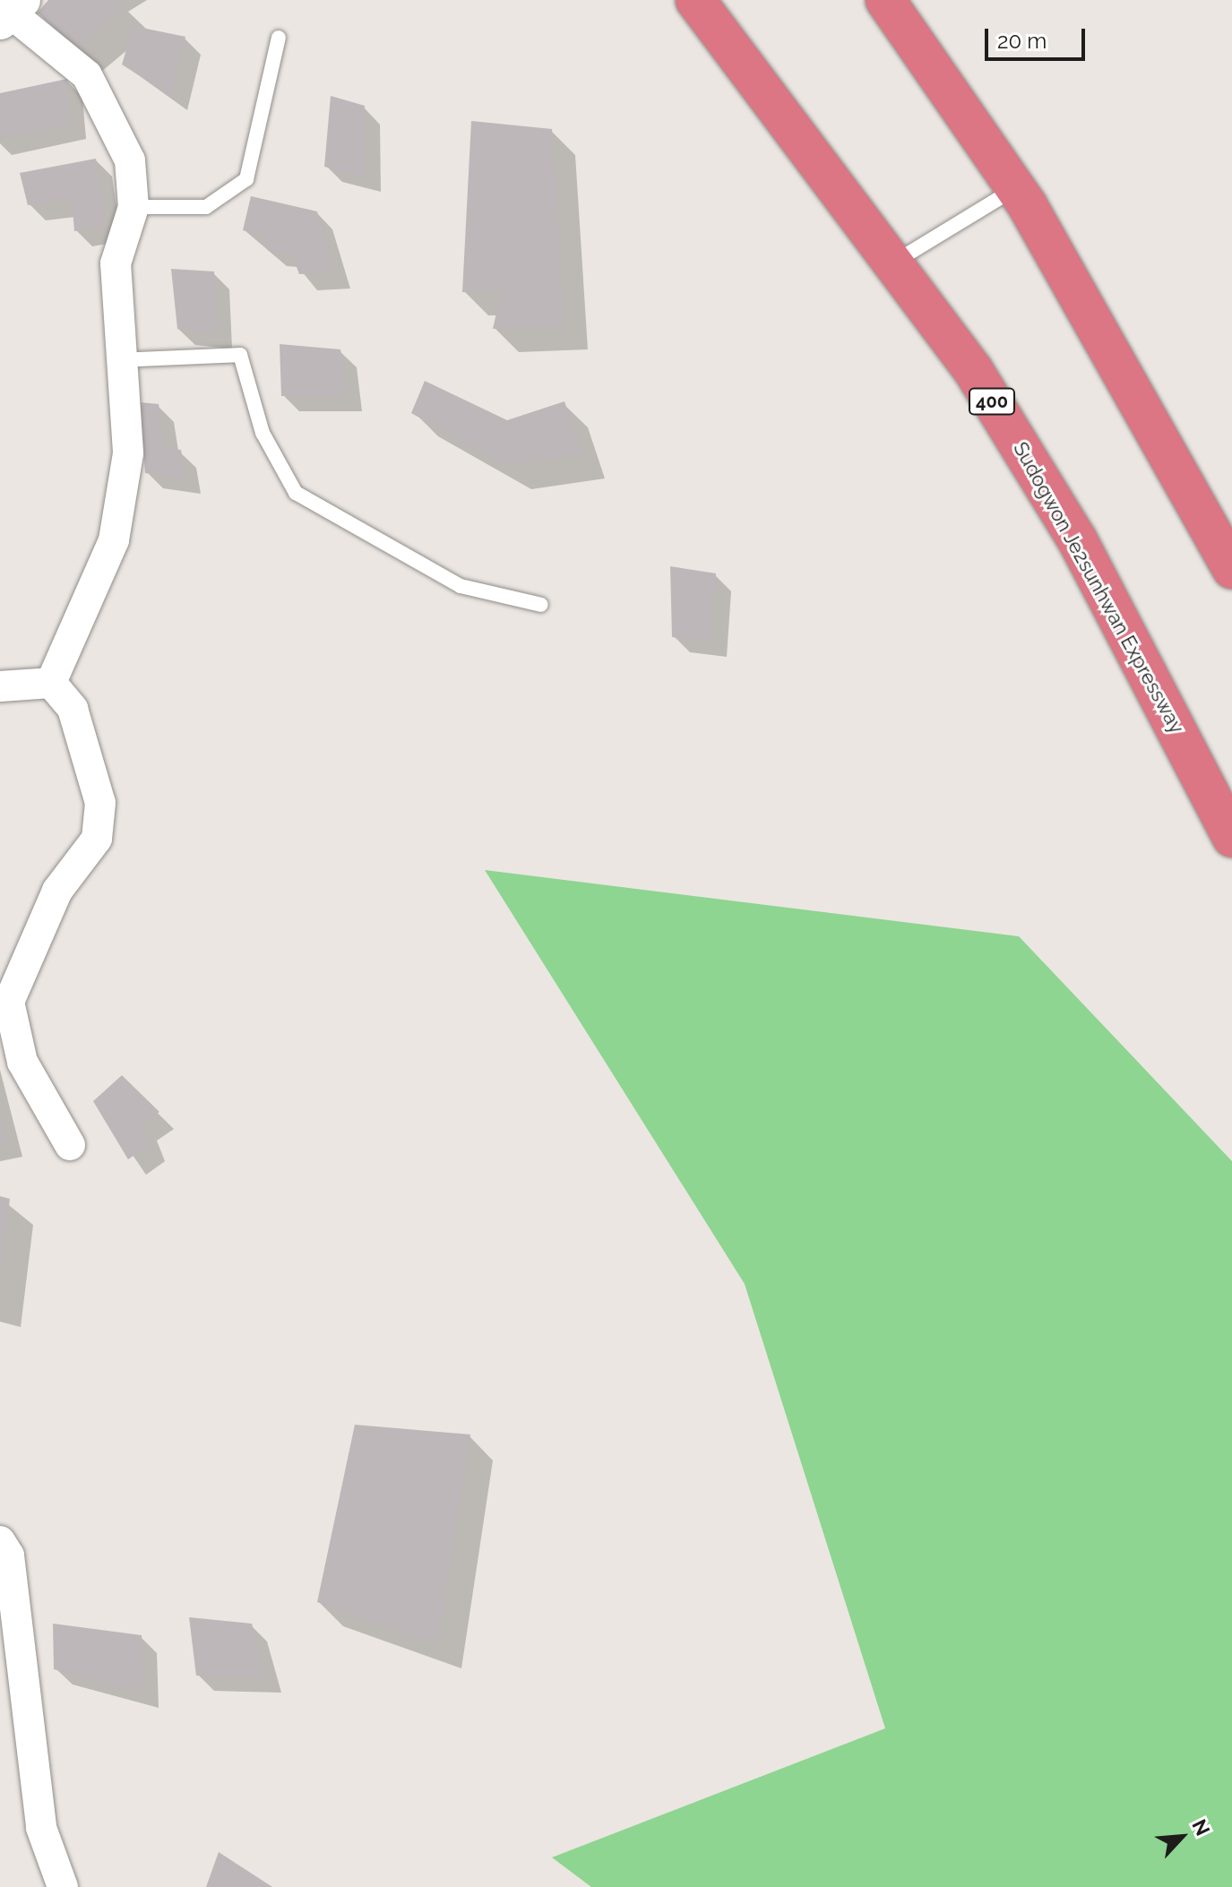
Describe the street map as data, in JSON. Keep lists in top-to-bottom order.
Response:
{
  "streets": {
    "highway": ["400", "Sudogwon Je2sunhwan Expressway"]
  },
  "scale_bar": "20 m",
  "north": "top right"
}
